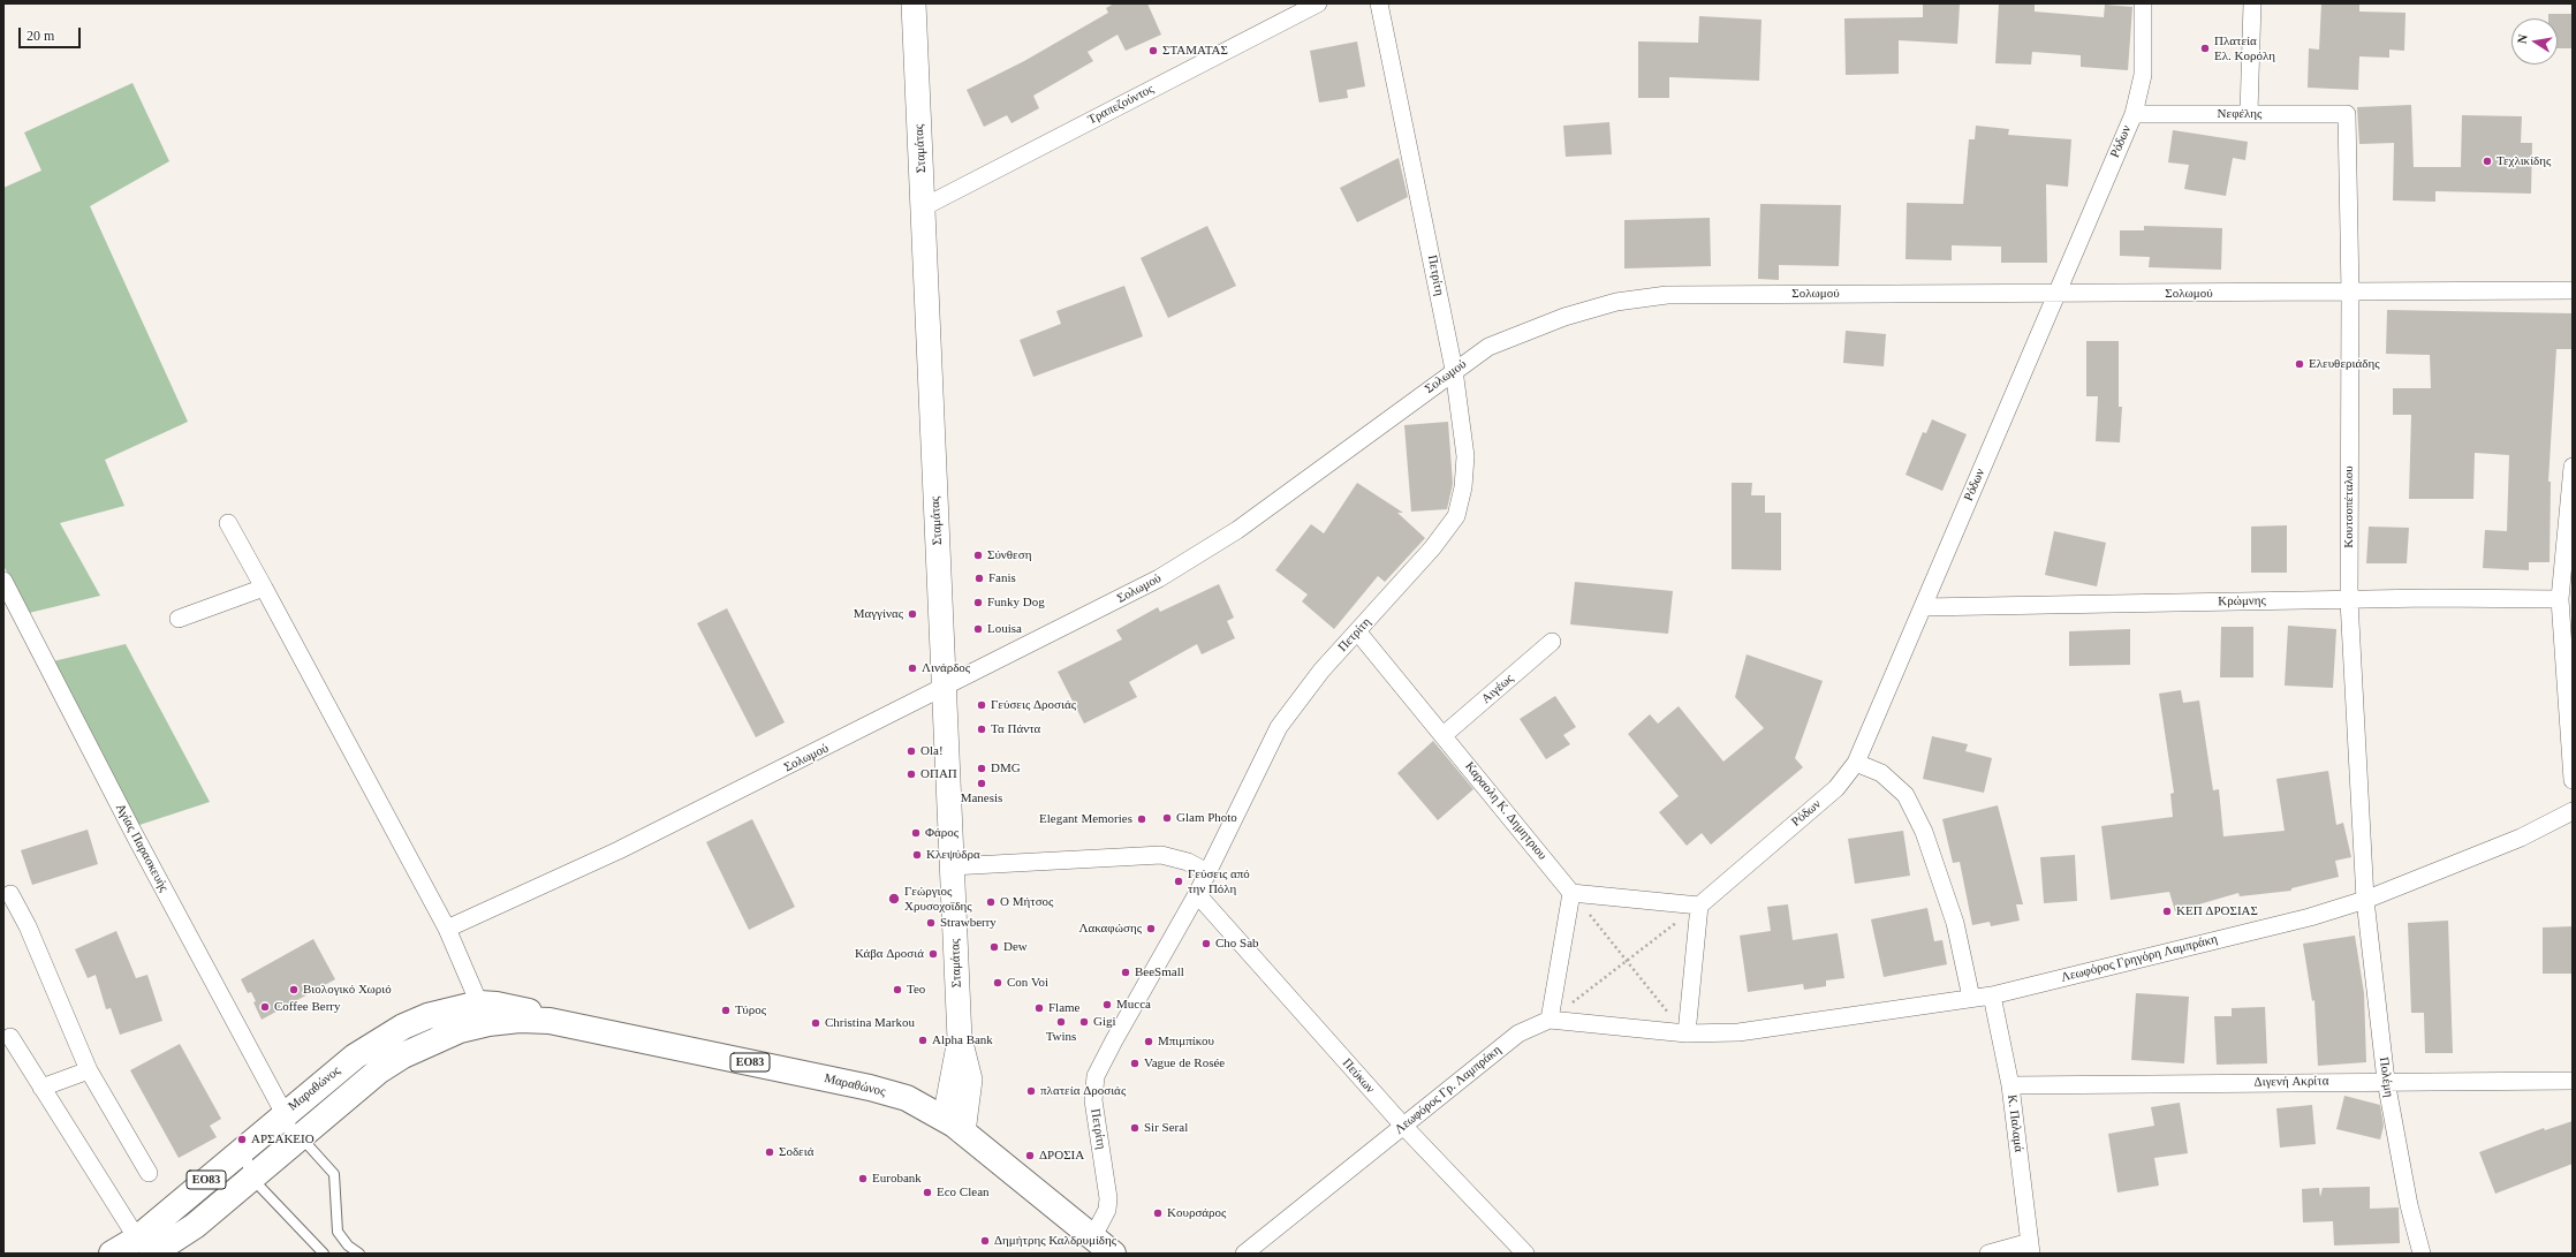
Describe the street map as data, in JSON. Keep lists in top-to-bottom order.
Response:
{
  "streets": {
    "main road": ["ΕΟ83", "Μαραθώνος"],
    "street": [
      "Τραπεζούντος",
      "Νεφέλης",
      "Ρόδων",
      "Σταμάτας",
      "Πετρίτη",
      "Σολωμού",
      "Κουτσοπέταλου",
      "Κρώμνης",
      "Αιγέως",
      "Καραολη Κ. Δημητριου",
      "Αγίας Παρασκευής",
      "Λεωφόρος Γρηγόρη Λαμπράκη",
      "Πεύκων",
      "Πολέμη",
      "Διγενή Ακρίτα",
      "Λεωφόρος Γρ. Λαμπράκη",
      "Κ. Παλαμά"
    ]
  },
  "crossings": [
    ["Τραπεζούντος", "Σταμάτας"],
    ["Νεφέλης", "Ρόδων"],
    ["Νεφέλης", "Κουτσοπέταλου"],
    ["Ρόδων", "Σολωμού"],
    ["Ρόδων", "Κρώμνης"],
    ["Σταμάτας", "Σολωμού"],
    ["Σταμάτας", "Μαραθώνος"],
    ["Πετρίτη", "Σολωμού"],
    ["Πετρίτη", "Καραολη Κ. Δημητριου"],
    ["Πετρίτη", "Πεύκων"],
    ["Πετρίτη", "Μαραθώνος"],
    ["Σολωμού", "Κουτσοπέταλου"],
    ["Κουτσοπέταλου", "Κρώμνης"],
    ["Κουτσοπέταλου", "Λεωφόρος Γρηγόρη Λαμπράκη"],
    ["Κουτσοπέταλου", "Πολέμη"],
    ["Αιγέως", "Καραολη Κ. Δημητριου"],
    ["Αγίας Παρασκευής", "Μαραθώνος"],
    ["Λεωφόρος Γρηγόρη Λαμπράκη", "Πολέμη"],
    ["Λεωφόρος Γρηγόρη Λαμπράκη", "Κ. Παλαμά"],
    ["Πεύκων", "Λεωφόρος Γρ. Λαμπράκη"],
    ["Πολέμη", "Διγενή Ακρίτα"],
    ["Διγενή Ακρίτα", "Κ. Παλαμά"]
  ],
  "places": [
    "Πλατεία Ελ. Κορόλη",
    "ΣΤΑΜΑΤΑΣ",
    "Τεχλικίδης",
    "Ελευθεριάδης",
    "Σύνθεση",
    "Fanis",
    "Funky Dog",
    "Μαγγίνας",
    "Louisa",
    "Λινάρδος",
    "Γεύσεις Δροσιάς",
    "Τα Πάντα",
    "Ola!",
    "DMG",
    "ΟΠΑΠ",
    "Manesis",
    "Glam Photo",
    "Elegant Memories",
    "Φάρος",
    "Κλεψύδρα",
    "Γεύσεις από την Πόλη",
    "Γεώργιος Χρυσοχοϊδης",
    "Ο Μήτσος",
    "ΚΕΠ ΔΡΟΣΙΑΣ",
    "Strawberry",
    "Λακαφώσης",
    "Cho Sab",
    "Dew",
    "Κάβα Δροσιά",
    "BeeSmall",
    "Con Voi",
    "Βιολογικό Χωριό",
    "Teo",
    "Mucca",
    "Coffee Berry",
    "Flame",
    "Τύρος",
    "Twins",
    "Gigi",
    "Christina Markou",
    "Alpha Bank",
    "Μπιμπίκου",
    "Vague de Rosée",
    "πλατεία Δροσιάς",
    "Sir Seral",
    "ΑΡΣΑΚΕΙΟ",
    "Σοδειά",
    "ΔΡΟΣΙΑ",
    "Eurobank",
    "Eco Clean",
    "Κουρσάρος",
    "Δημήτρης Καλδρυμίδης"
  ],
  "scale_bar": "20 m",
  "north": "left"
}
